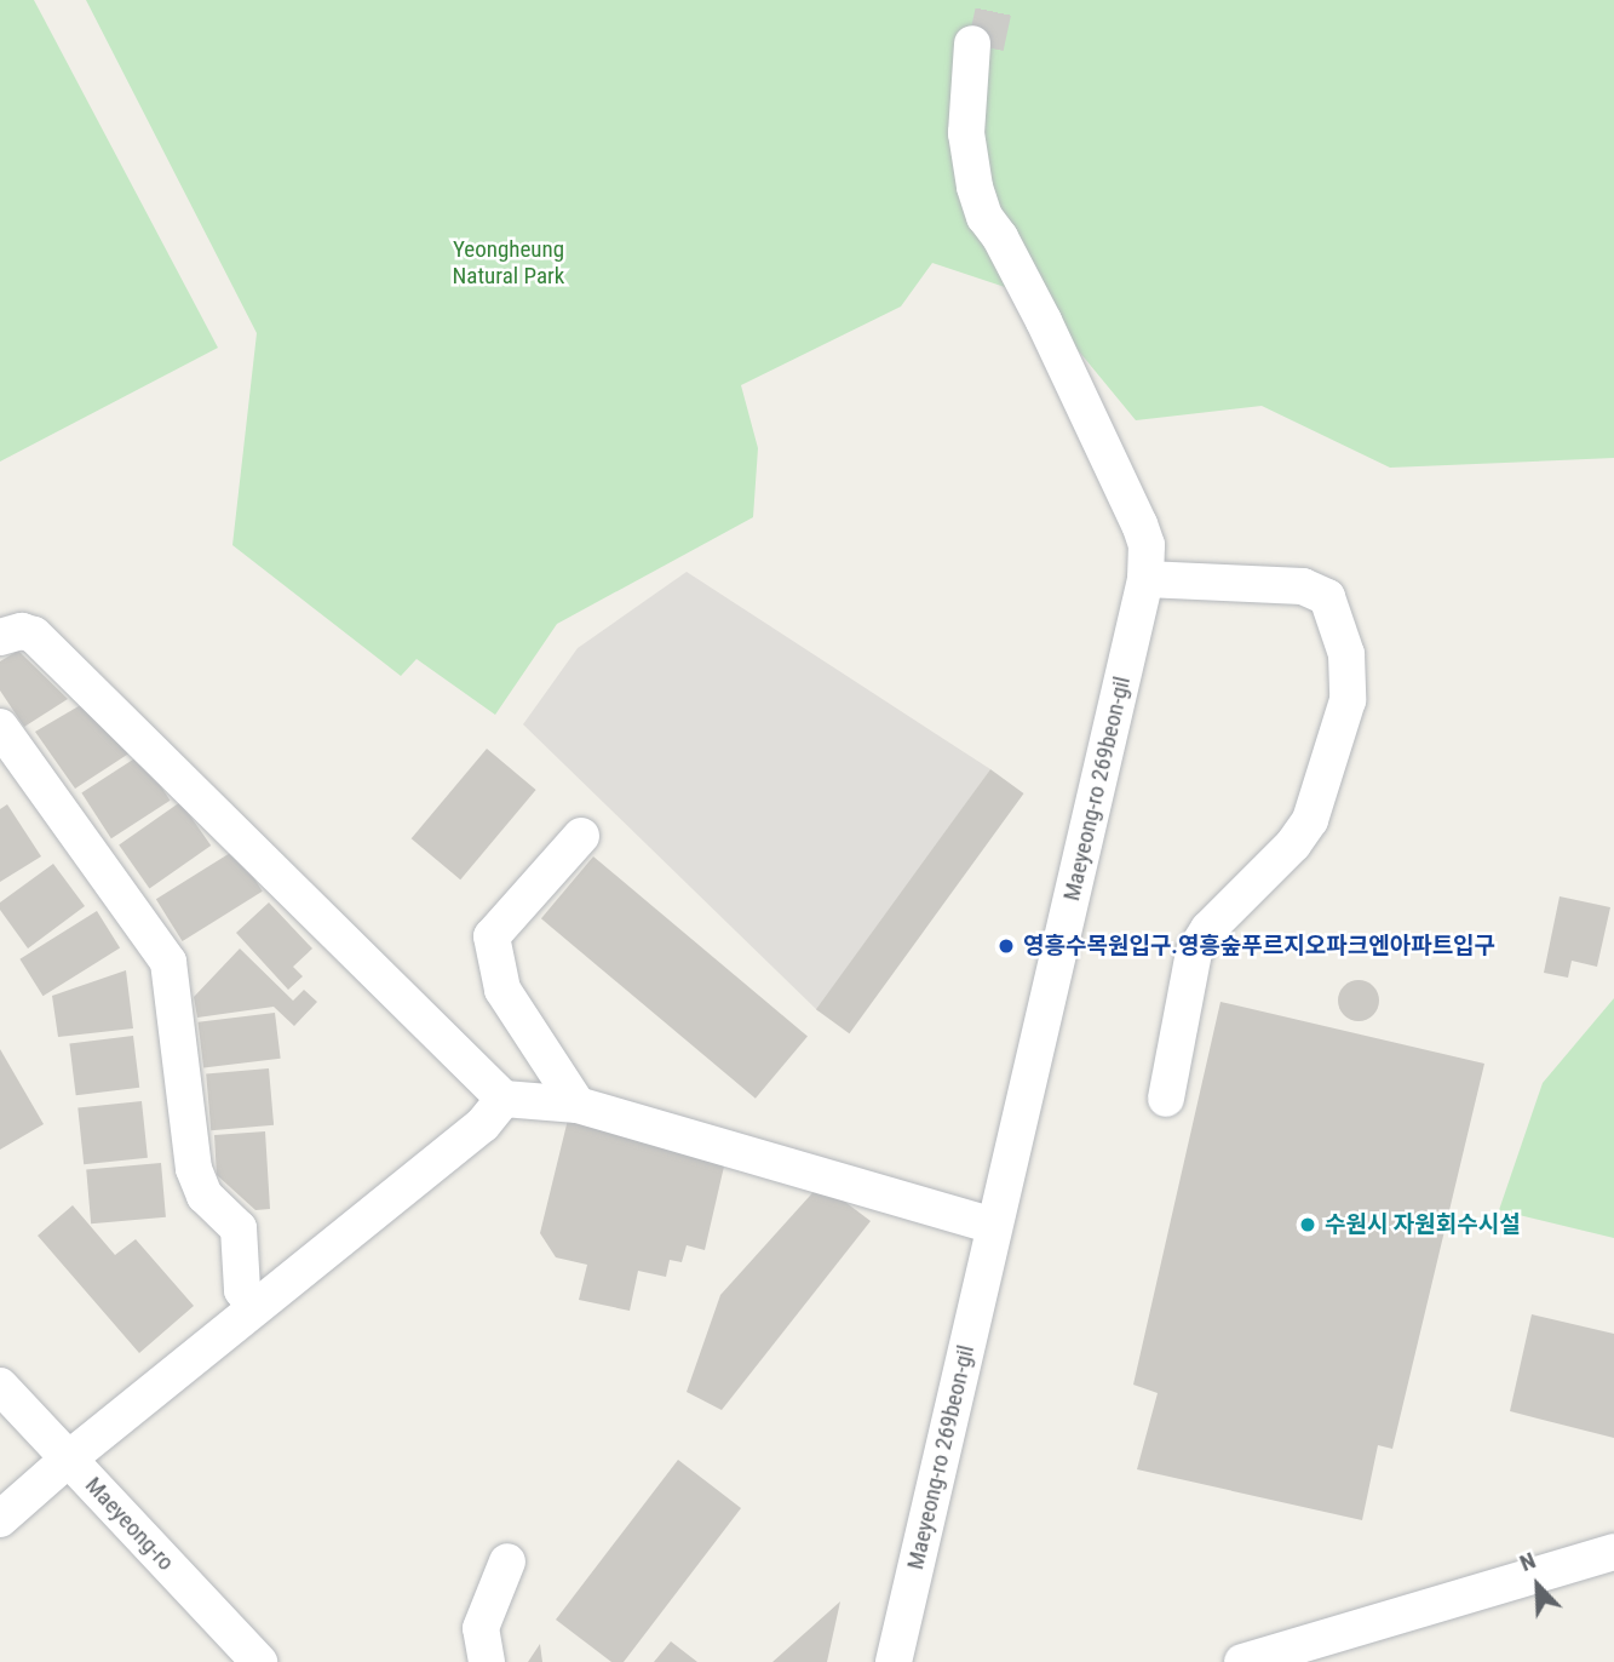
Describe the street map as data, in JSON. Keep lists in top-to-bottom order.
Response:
{
  "streets": {
    "street": ["Maeyeong-ro 269beon-gil", "Maeyeong-ro"]
  },
  "parks": ["Yeongheung Natural Park"],
  "places": ["영흥수목원입구.영흥숲푸르지오파크엔아파트입구", "수원시 자원회수시설"],
  "north": "top left"
}
